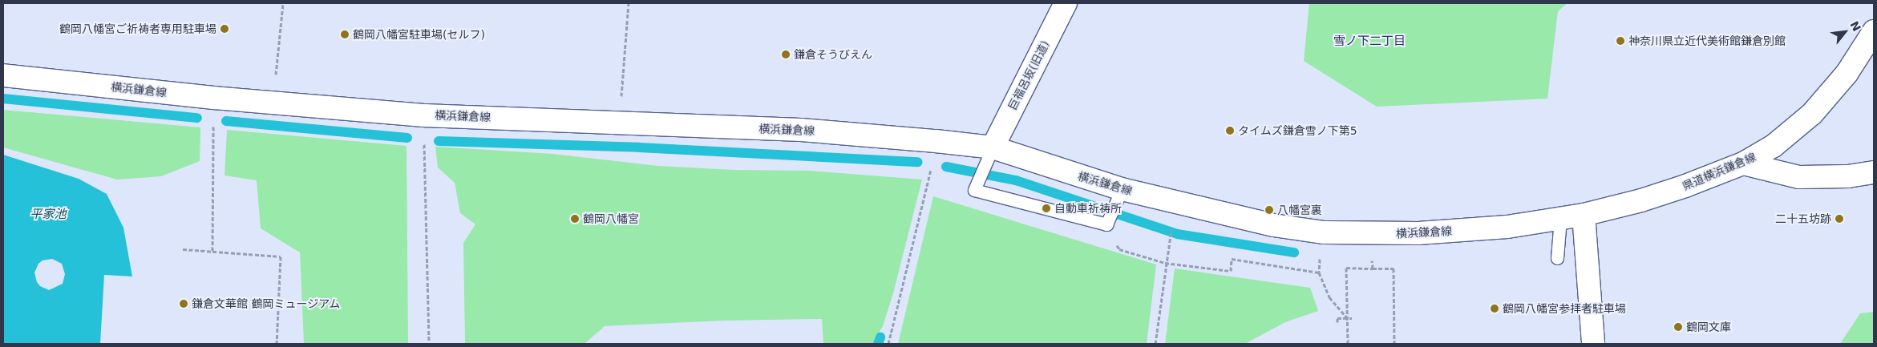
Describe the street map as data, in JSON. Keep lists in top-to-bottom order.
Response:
{
  "streets": {
    "main road": ["巨福呂坂(旧道)", "横浜鎌倉線", "県道横浜鎌倉線"]
  },
  "crossings": [
    ["巨福呂坂(旧道)", "横浜鎌倉線"],
    ["横浜鎌倉線", "県道横浜鎌倉線"]
  ],
  "districts": ["雪ノ下二丁目"],
  "water": ["平家池"],
  "places": [
    "鶴岡八幡宮ご祈祷者専用駐車場",
    "鶴岡八幡宮駐車場(セルフ)",
    "神奈川県立近代美術館鎌倉別館",
    "鎌倉そうびえん",
    "タイムズ鎌倉雪ノ下第5",
    "自動車祈祷所",
    "八幡宮裏",
    "鶴岡八幡宮",
    "二十五坊跡",
    "鎌倉文華館 鶴岡ミュージアム",
    "鶴岡八幡宮参拝者駐車場",
    "鶴岡文庫"
  ],
  "north": "top right"
}
